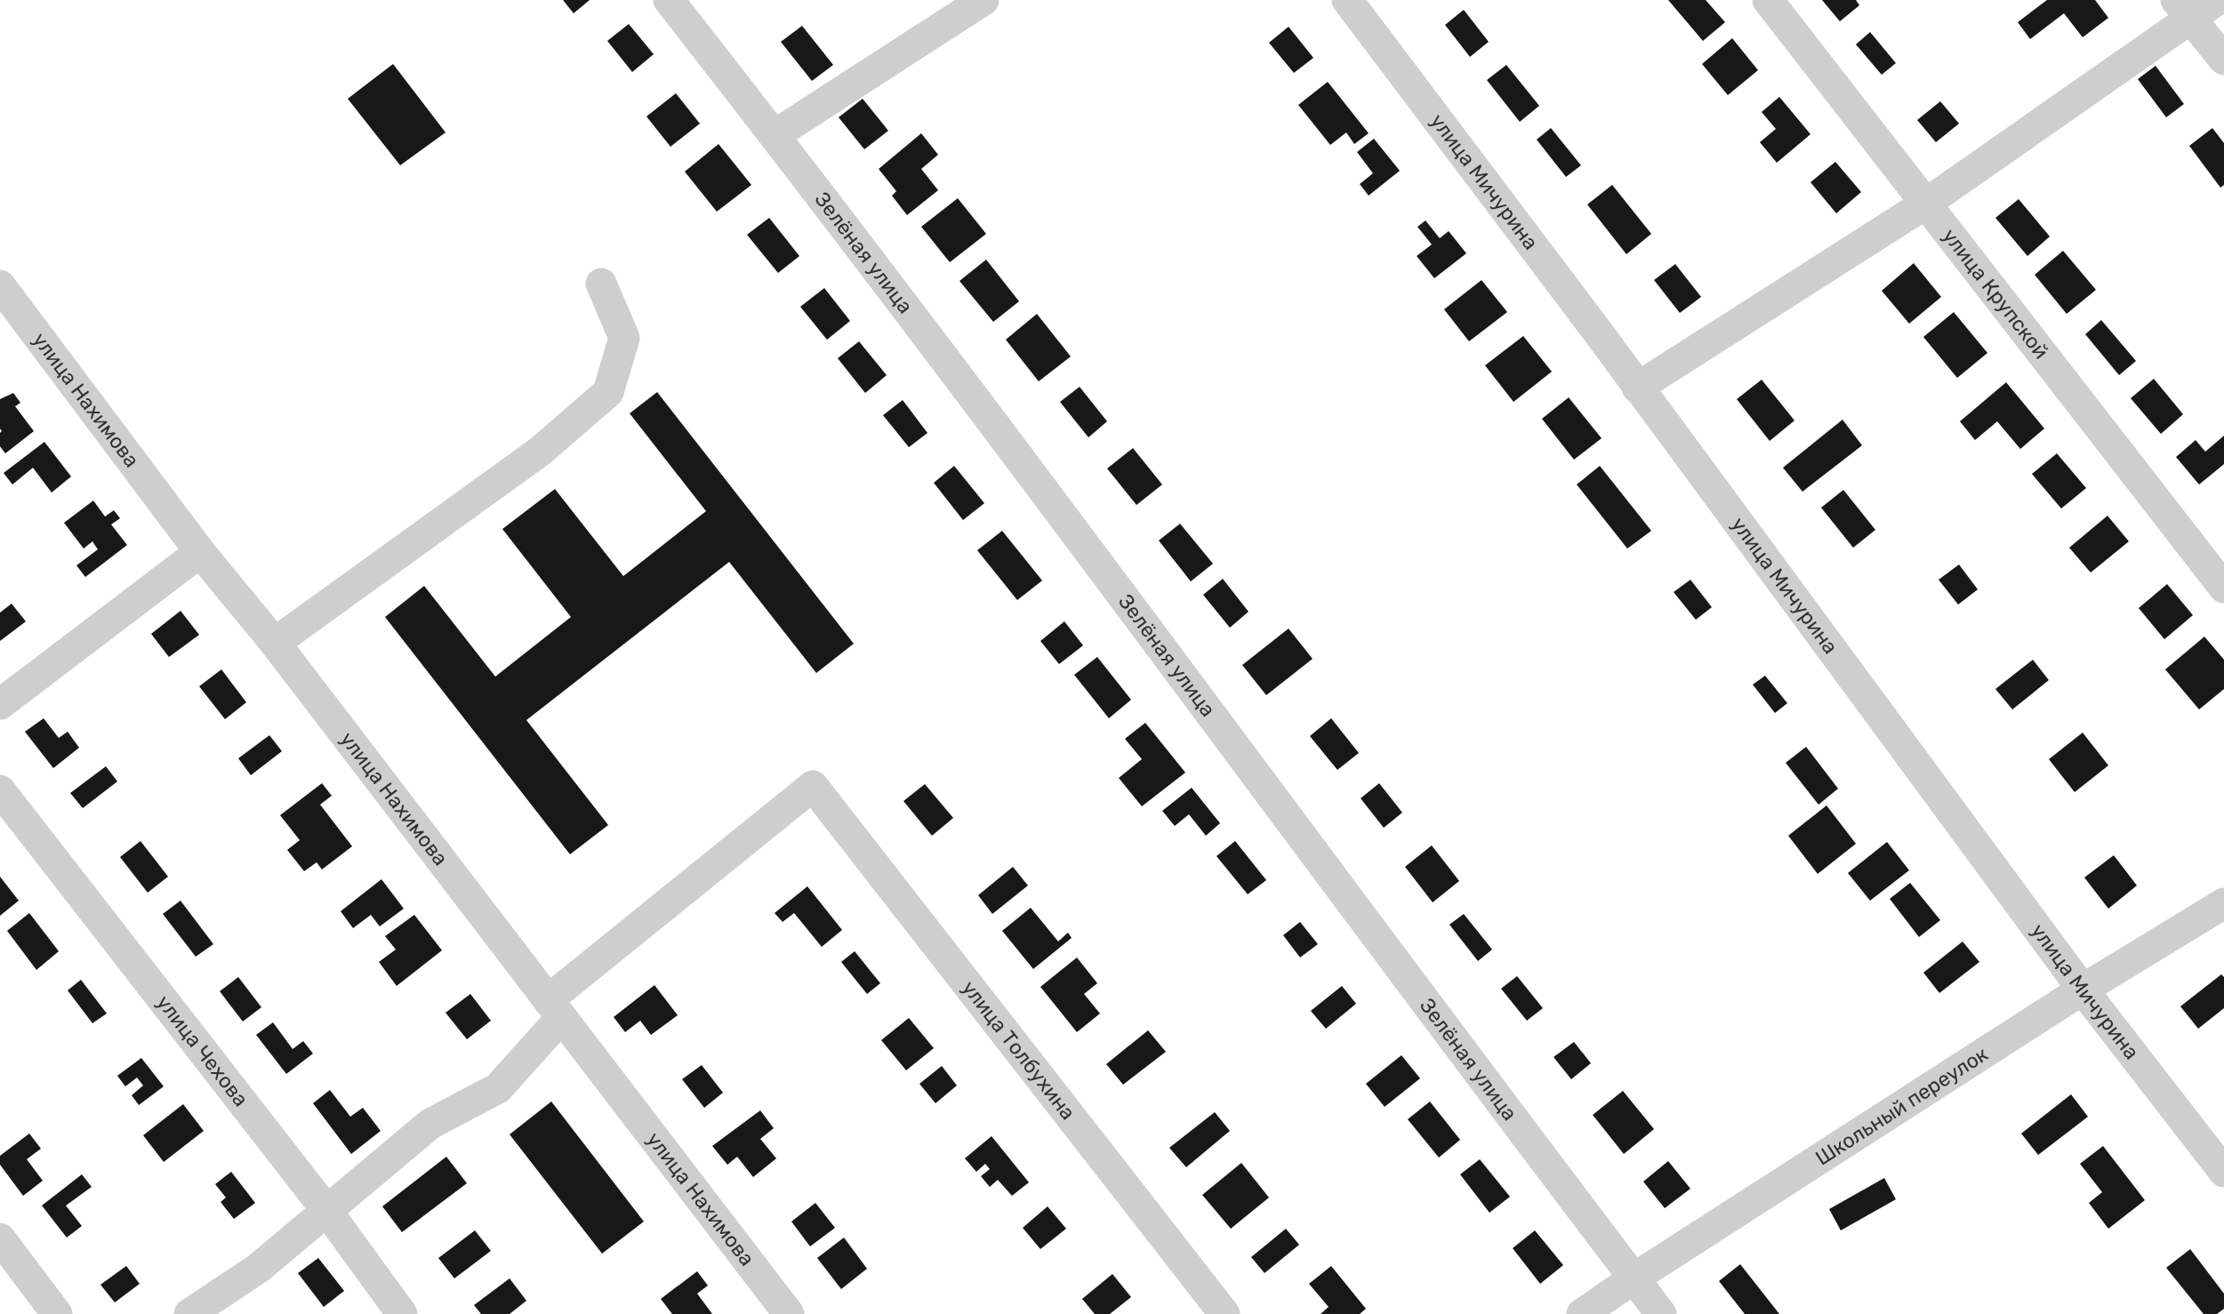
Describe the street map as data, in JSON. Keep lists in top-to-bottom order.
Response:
{
  "streets": {
    "street": [
      "улица Мичурина",
      "Зелёная улица",
      "улица Крупской",
      "улица Нахимова",
      "улица Толбухина",
      "улица Чехова",
      "Школьный переулок"
    ]
  },
  "crossings": [
    ["улица Мичурина", "Школьный переулок"],
    ["Зелёная улица", "Школьный переулок"],
    ["улица Нахимова", "улица Толбухина"]
  ]
}
